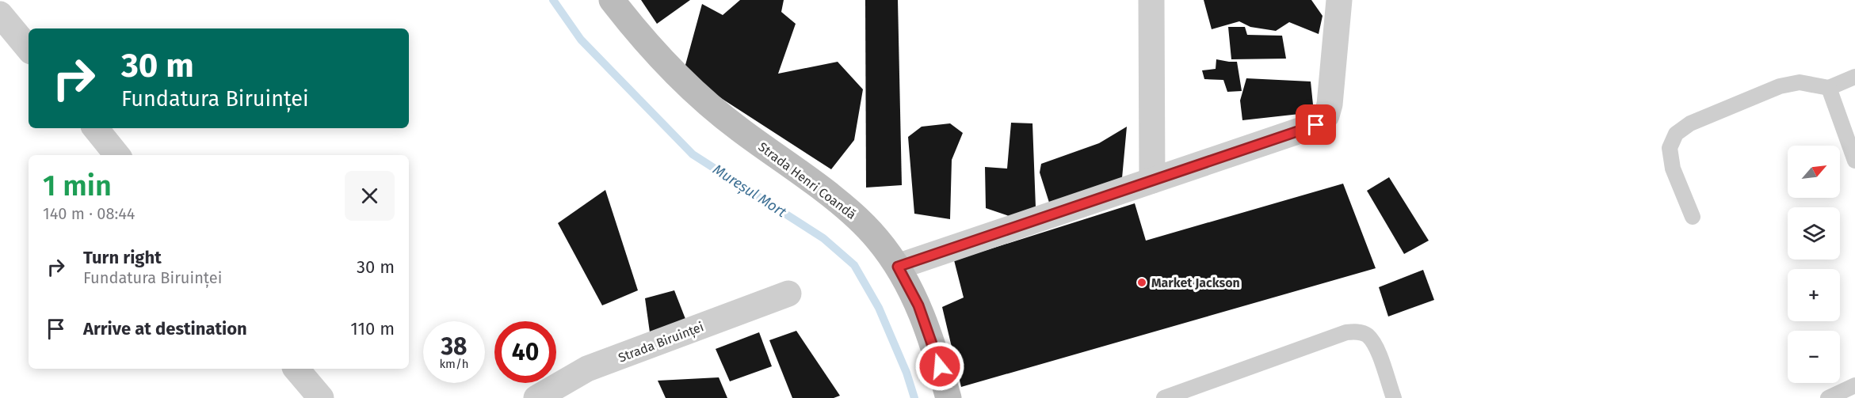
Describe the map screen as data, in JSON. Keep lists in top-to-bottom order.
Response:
{
  "streets": {
    "street": ["Strada Henri Coandă", "Strada Biruinței"]
  },
  "water": ["Mureșul Mort"],
  "places": ["Market Jackson"],
  "north": "top right",
  "page": {
    "turn": ["30 m", "Fundatura Biruinței"],
    "map_buttons": ["+", "−"],
    "heading": ["1 min", "140 m · 08:44"],
    "list": [
      {
        "name": "Turn right",
        "note": "Fundatura Biruinței",
        "value": "30 m"
      },
      {
        "name": "Arrive at destination",
        "value": "110 m"
      }
    ],
    "speed": "38 km/h",
    "limit": "40"
  }
}
